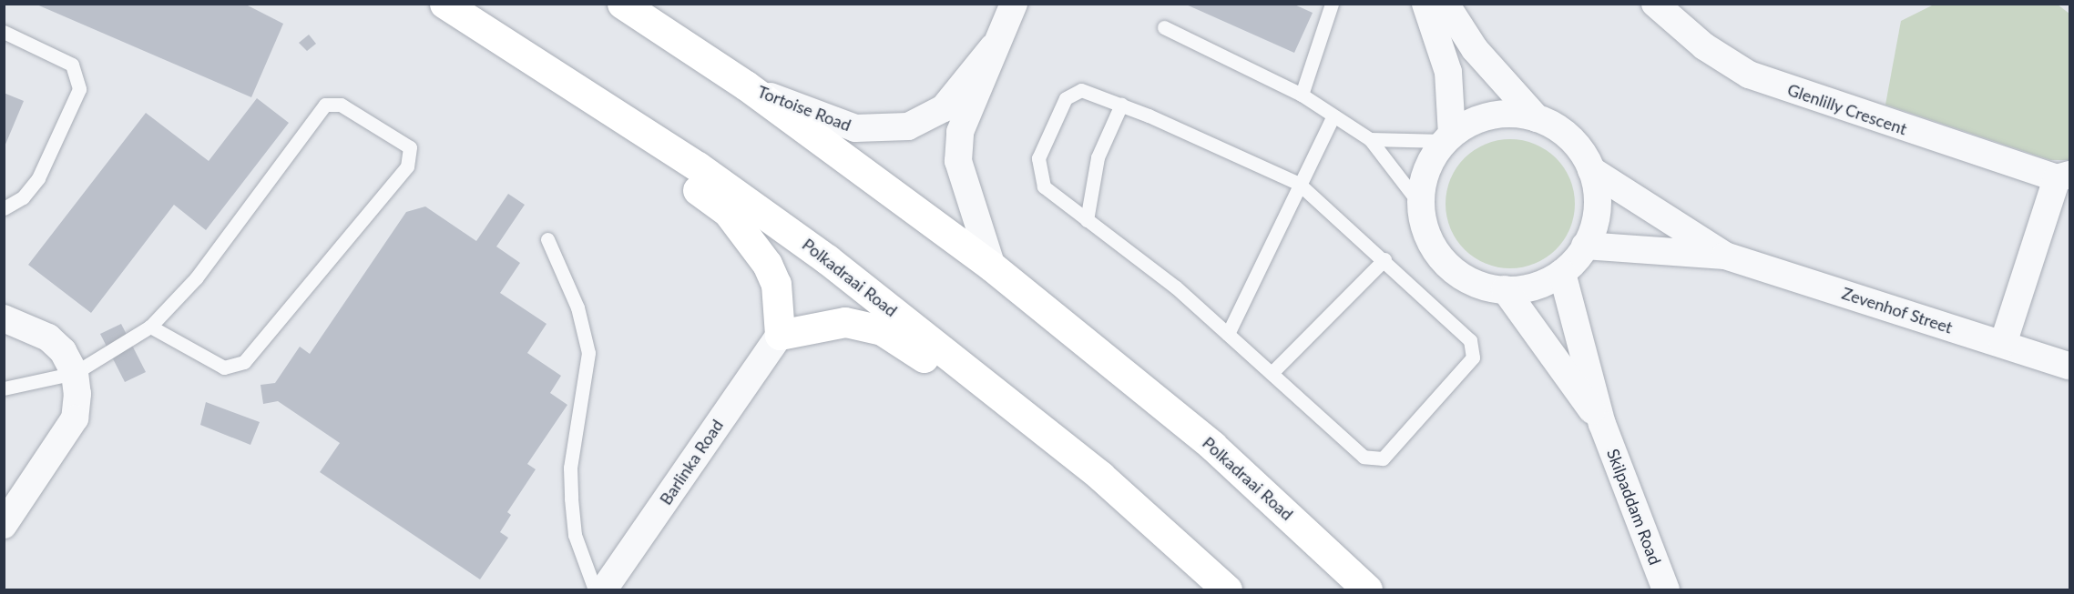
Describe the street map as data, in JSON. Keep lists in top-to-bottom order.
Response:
{
  "streets": {
    "main road": ["Polkadraai Road"],
    "street": [
      "Tortoise Road",
      "Glenlilly Crescent",
      "Zevenhof Street",
      "Barlinka Road",
      "Skilpaddam Road"
    ]
  },
  "crossings": [
    ["Tortoise Road", "Polkadraai Road"],
    ["Glenlilly Crescent", "Zevenhof Street"],
    ["Zevenhof Street", "Skilpaddam Road"]
  ]
}
